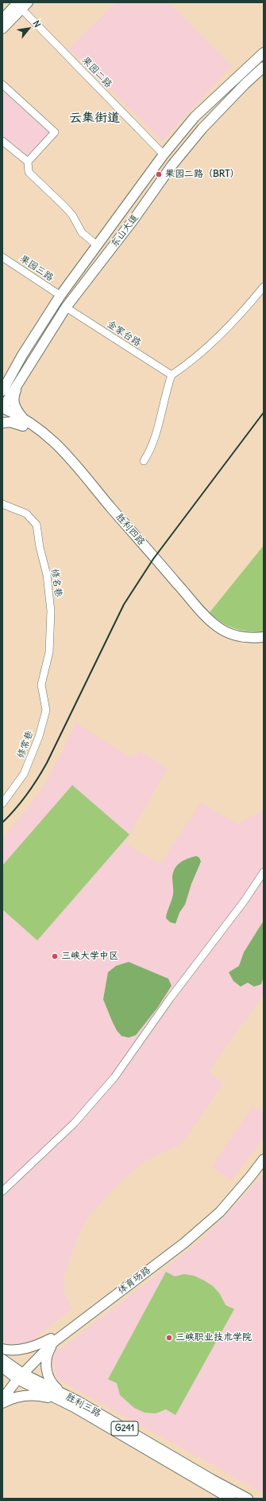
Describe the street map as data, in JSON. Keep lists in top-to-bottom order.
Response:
{
  "streets": {
    "main road": [
      "东山大道",
      "胜利四路",
      "体育场路",
      "胜利三路",
      "G241"
    ],
    "street": [
      "果园二路",
      "果园三路",
      "金家台路",
      "修名巷",
      "修常巷"
    ]
  },
  "crossings": [
    ["果园二路", "东山大道"],
    ["东山大道", "果园三路"],
    ["东山大道", "金家台路"],
    ["东山大道", "胜利四路"],
    ["修名巷", "修常巷"],
    ["体育场路", "胜利三路"]
  ],
  "districts": ["云集街道"],
  "places": ["果园二路（BRT）", "三峡大学中区", "三峡职业技术学院"],
  "north": "top right"
}
